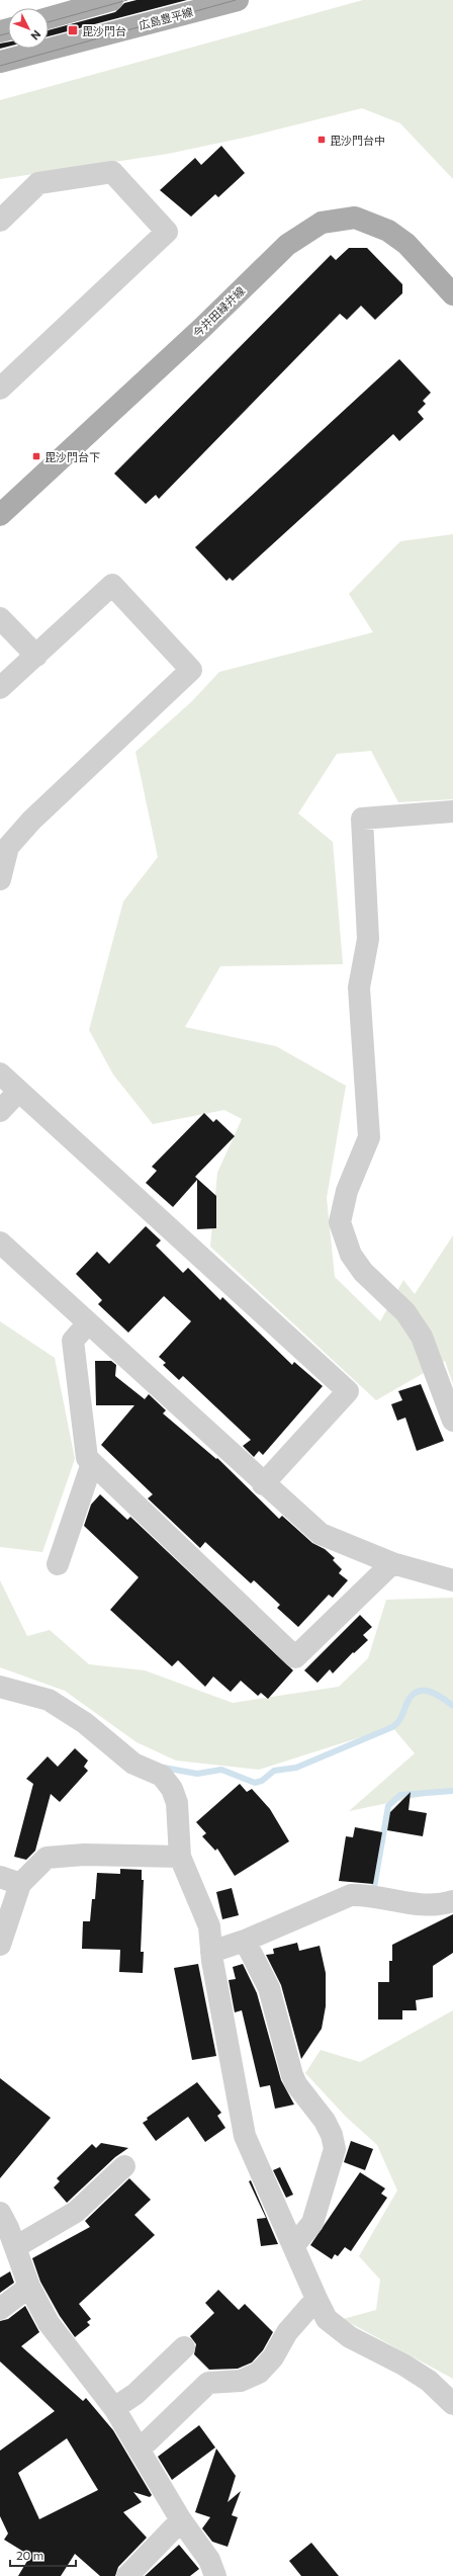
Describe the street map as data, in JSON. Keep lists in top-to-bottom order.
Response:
{
  "streets": {
    "main road": ["広島豊平線", "今井田緑井線"]
  },
  "places": {
    "transit": ["毘沙門台", "毘沙門台中", "毘沙門台下"]
  },
  "scale_bar": "20 m",
  "north": "bottom right"
}
